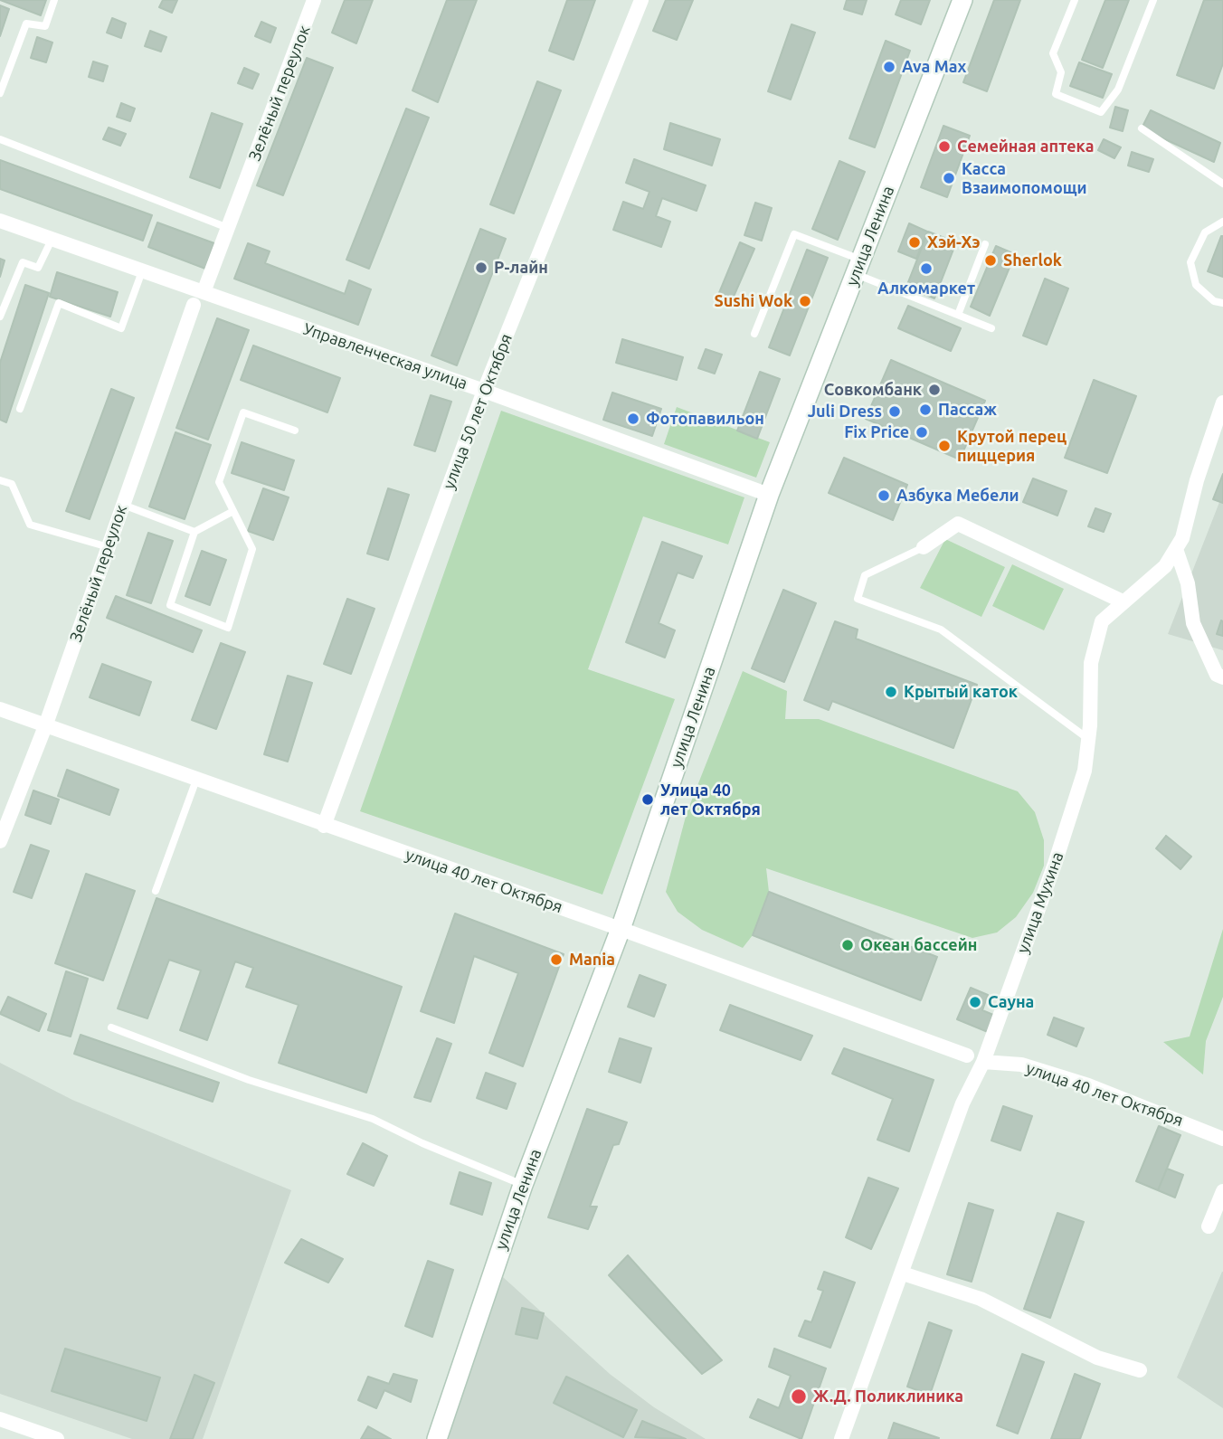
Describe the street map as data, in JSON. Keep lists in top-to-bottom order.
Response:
{
  "streets": {
    "main road": ["улица Ленина"],
    "street": [
      "Зелёный переулок",
      "Управленческая улица",
      "улица 50 лет Октября",
      "улица 40 лет Октября",
      "улица Мухина"
    ]
  },
  "crossings": [
    ["Зелёный переулок", "Управленческая улица"],
    ["Зелёный переулок", "улица 40 лет Октября"],
    ["улица Ленина", "Управленческая улица"],
    ["улица Ленина", "улица 40 лет Октября"],
    ["Управленческая улица", "улица 50 лет Октября"],
    ["улица 50 лет Октября", "улица 40 лет Октября"],
    ["улица 40 лет Октября", "улица Мухина"]
  ],
  "places": [
    "Ava Max",
    "Семейная аптека",
    "Касса Взаимопомощи",
    "Хэй-Хэ",
    "Sherlok",
    "Р-лайн",
    "Алкомаркет",
    "Sushi Wok",
    "Совкомбанк",
    "Пассаж",
    "Juli Dress",
    "Фотопавильон",
    "Fix Price",
    "Крутой перец пиццерия",
    "Азбука Мебели",
    "Крытый каток",
    "Улица 40 лет Октября",
    "Океан бассейн",
    "Mania",
    "Сауна",
    "Ж.Д. Поликлиника"
  ]
}
